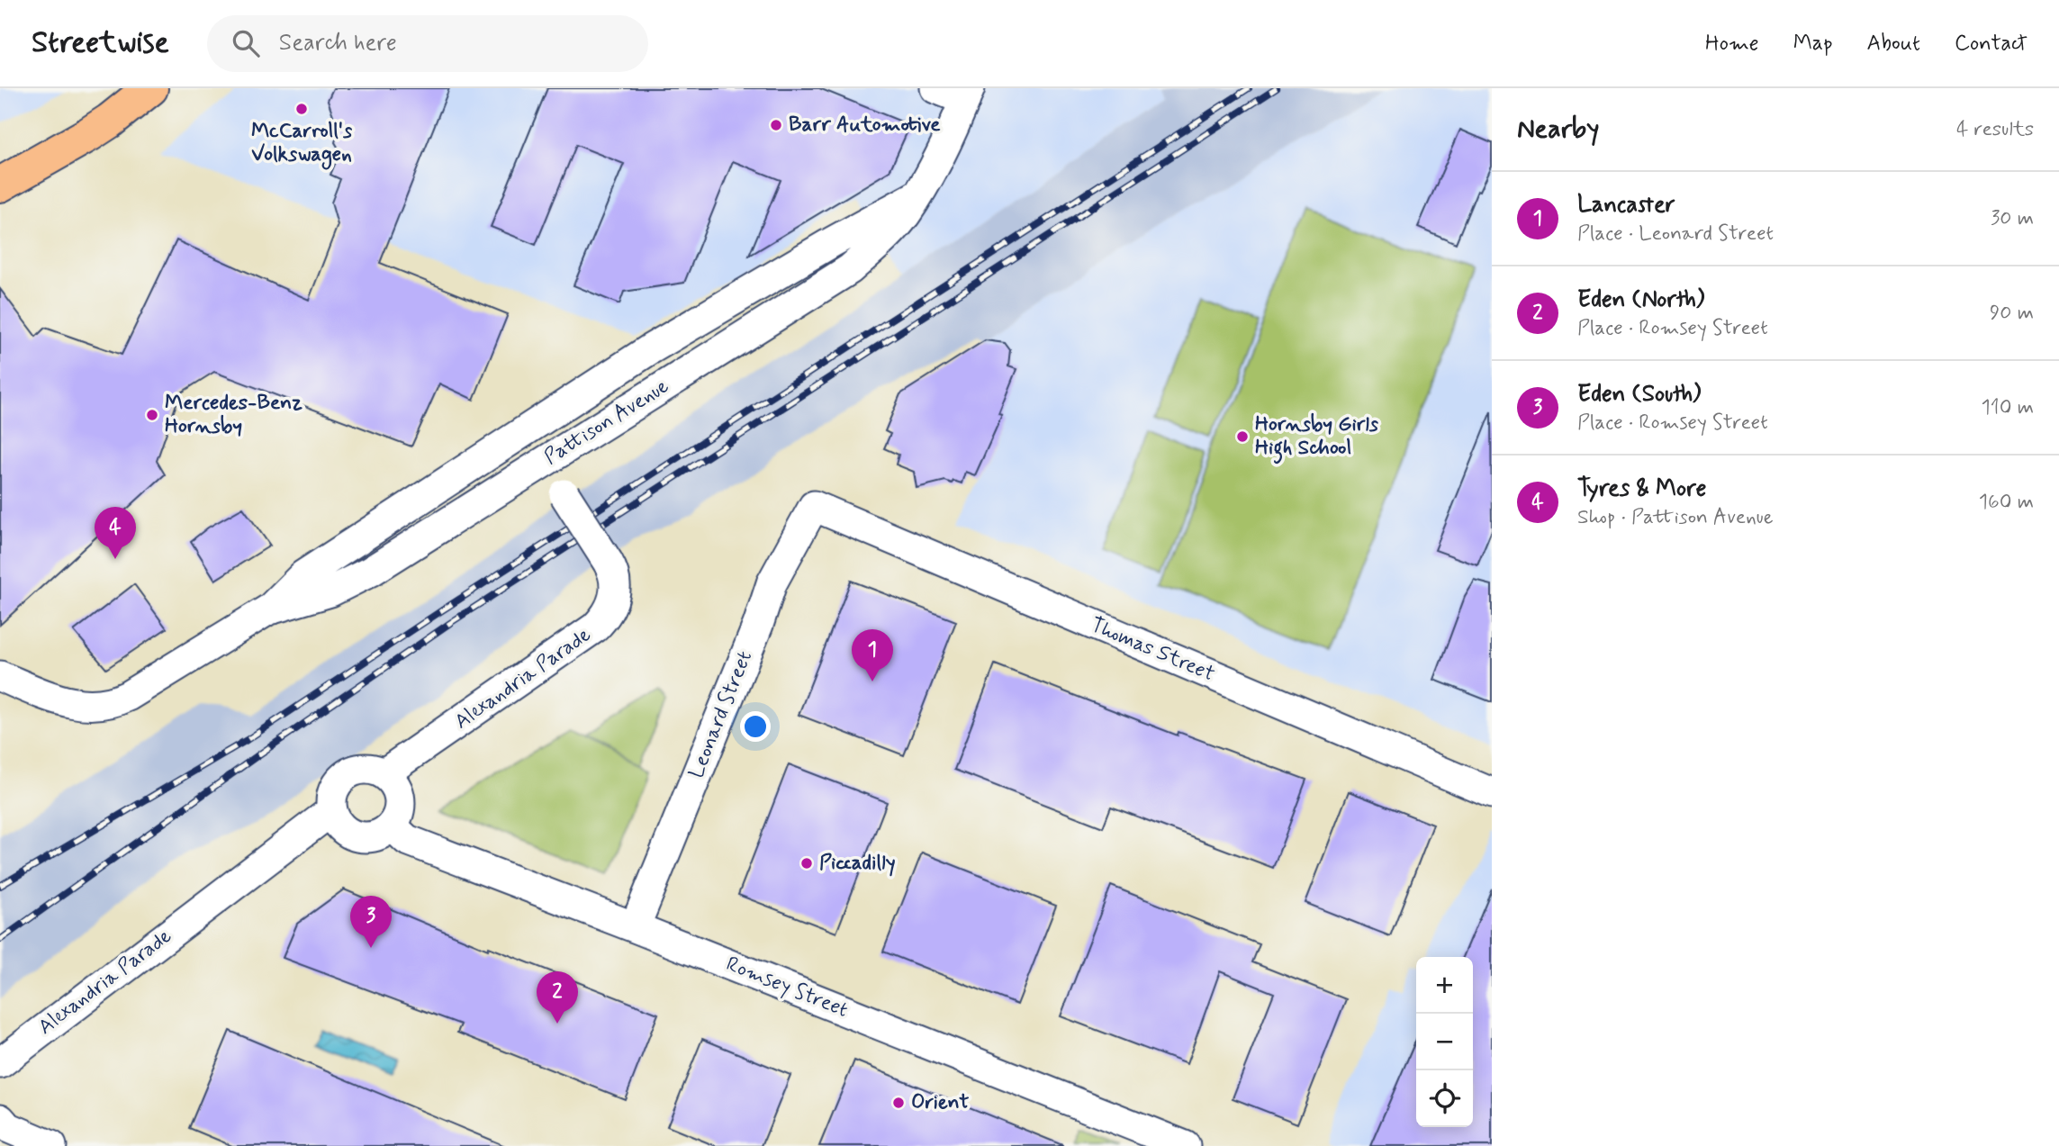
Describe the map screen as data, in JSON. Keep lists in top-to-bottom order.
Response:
{
  "streets": {
    "street": [
      "Pattison Avenue",
      "Thomas Street",
      "Alexandria Parade",
      "Leonard Street",
      "Romsey Street"
    ]
  },
  "crossings": [
    ["Pattison Avenue", "Alexandria Parade"],
    ["Thomas Street", "Leonard Street"],
    ["Alexandria Parade", "Romsey Street"],
    ["Leonard Street", "Romsey Street"]
  ],
  "places": [
    "McCarroll's Volkswagen",
    "Barr Automotive",
    "Mercedes-Benz Hornsby",
    "Hornsby Girls High School",
    "Piccadilly",
    "Orient"
  ],
  "page": {
    "header": "Streetwise",
    "search": "Search here",
    "nav": [
      "Home",
      "Map",
      "About",
      "Contact"
    ],
    "heading": ["Nearby", "4 results"],
    "list": [
      {
        "mark": "1",
        "name": "Lancaster",
        "note": "Place · Leonard Street",
        "value": "30 m"
      },
      {
        "mark": "2",
        "name": "Eden (North)",
        "note": "Place · Romsey Street",
        "value": "90 m"
      },
      {
        "mark": "3",
        "name": "Eden (South)",
        "note": "Place · Romsey Street",
        "value": "110 m"
      },
      {
        "mark": "4",
        "name": "Tyres & More",
        "note": "Shop · Pattison Avenue",
        "value": "160 m"
      }
    ],
    "pins": [
      "4",
      "1",
      "3",
      "2"
    ],
    "map_buttons": ["+", "−"]
  }
}
